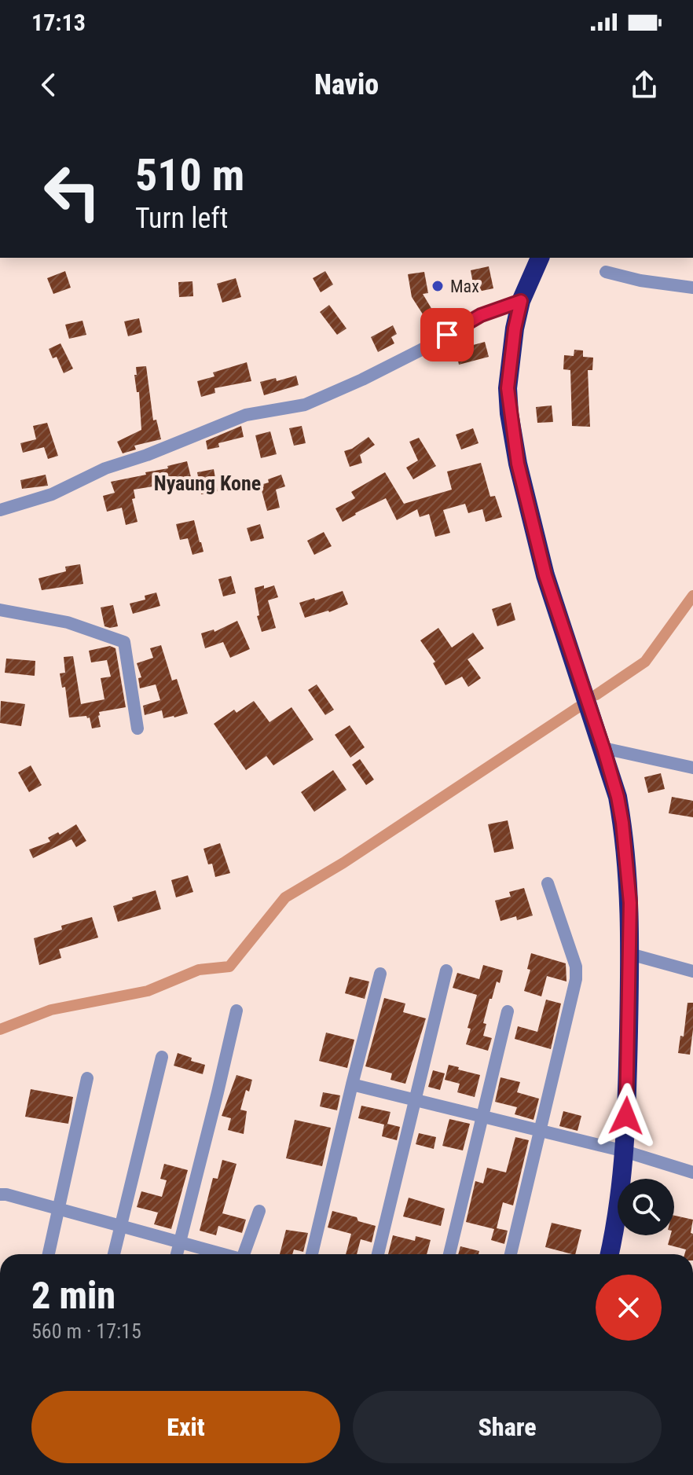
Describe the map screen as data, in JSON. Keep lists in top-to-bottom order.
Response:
{
  "districts": ["Nyaung Kone"],
  "places": ["Max"],
  "page": {
    "status": "17:13",
    "header": "Navio",
    "turn": ["510 m", "Turn left"],
    "heading": ["2 min", "560 m · 17:15"],
    "buttons": ["Exit", "Share"]
  }
}
